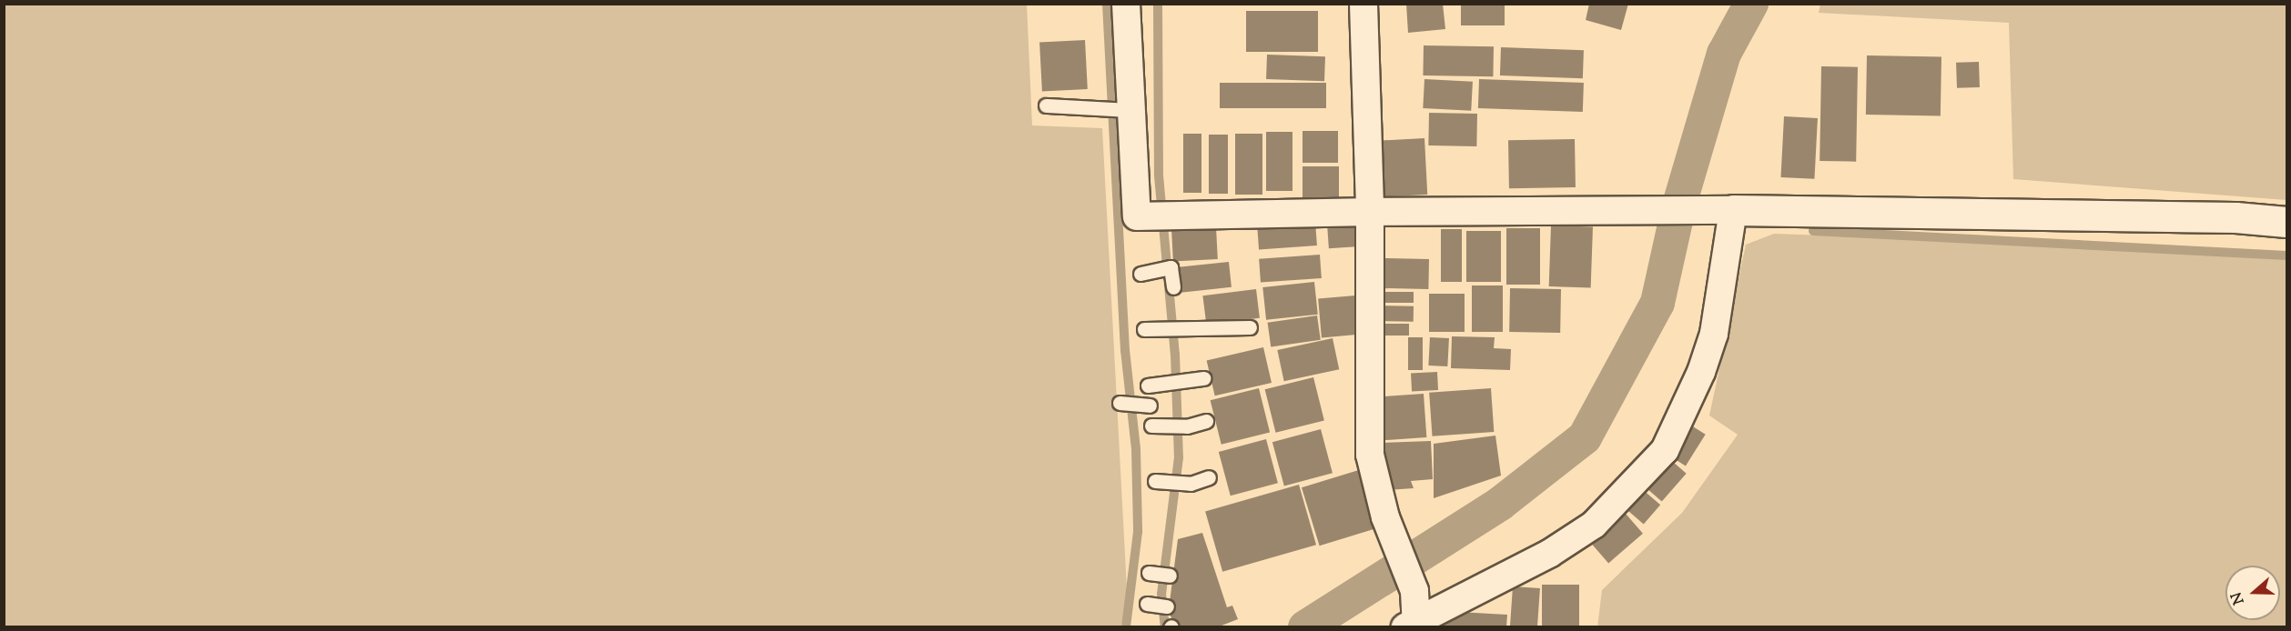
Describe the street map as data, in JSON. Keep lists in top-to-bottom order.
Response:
{
  "north": "left"
}
